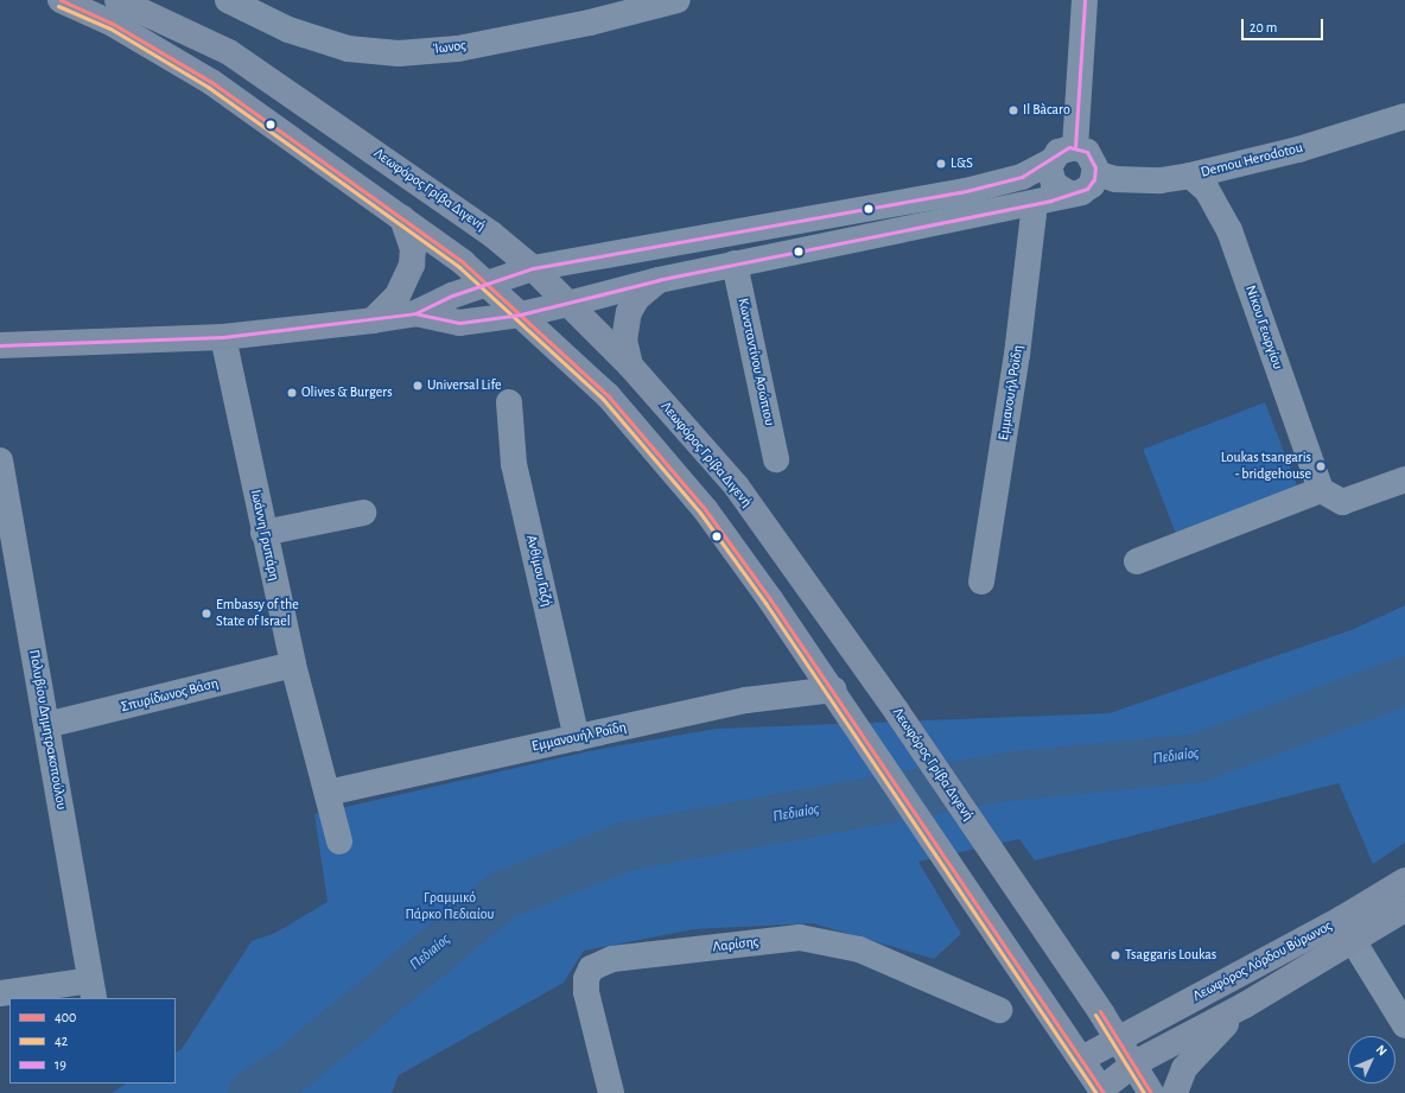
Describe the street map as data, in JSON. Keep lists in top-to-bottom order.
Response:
{
  "streets": {
    "main road": ["Λεωφόρος Γρίβα Διγενή", "Λεωφόρος Λόρδου Βύρωνος"],
    "street": [
      "Ίωνος",
      "Demou Herodotou",
      "Νίκου Γεωργίου",
      "Κωνσταντίνου Ασώπιου",
      "Εμμανουήλ Ροϊδη",
      "Ιωάννη Γρυπάρη",
      "Ανθίμου Γαζή",
      "Σπυρίδωνος Βάση",
      "Πολυβίου Δημητρακοπούλου",
      "Εμμανουήλ Ροΐδη",
      "Λαρίσης"
    ]
  },
  "crossings": [
    ["Demou Herodotou", "Νίκου Γεωργίου"],
    ["Λεωφόρος Γρίβα Διγενή", "Λεωφόρος Λόρδου Βύρωνος"],
    ["Ιωάννη Γρυπάρη", "Σπυρίδωνος Βάση"],
    ["Ιωάννη Γρυπάρη", "Εμμανουήλ Ροΐδη"],
    ["Ανθίμου Γαζή", "Εμμανουήλ Ροΐδη"],
    ["Σπυρίδωνος Βάση", "Πολυβίου Δημητρακοπούλου"]
  ],
  "water": ["Πεδιαίος"],
  "parks": ["Γραμμικό Πάρκο Πεδιαίου"],
  "places": [
    "Il Bàcaro",
    "L&S",
    "Universal Life",
    "Olives & Burgers",
    "Loukas tsangaris - bridgehouse",
    "Embassy of the State of Israel",
    "Tsaggaris Loukas"
  ],
  "lines": ["transit line 400", "transit line 19", "transit line 42"],
  "legend": ["400", "42", "19"],
  "scale_bar": "20 m",
  "north": "top right"
}
